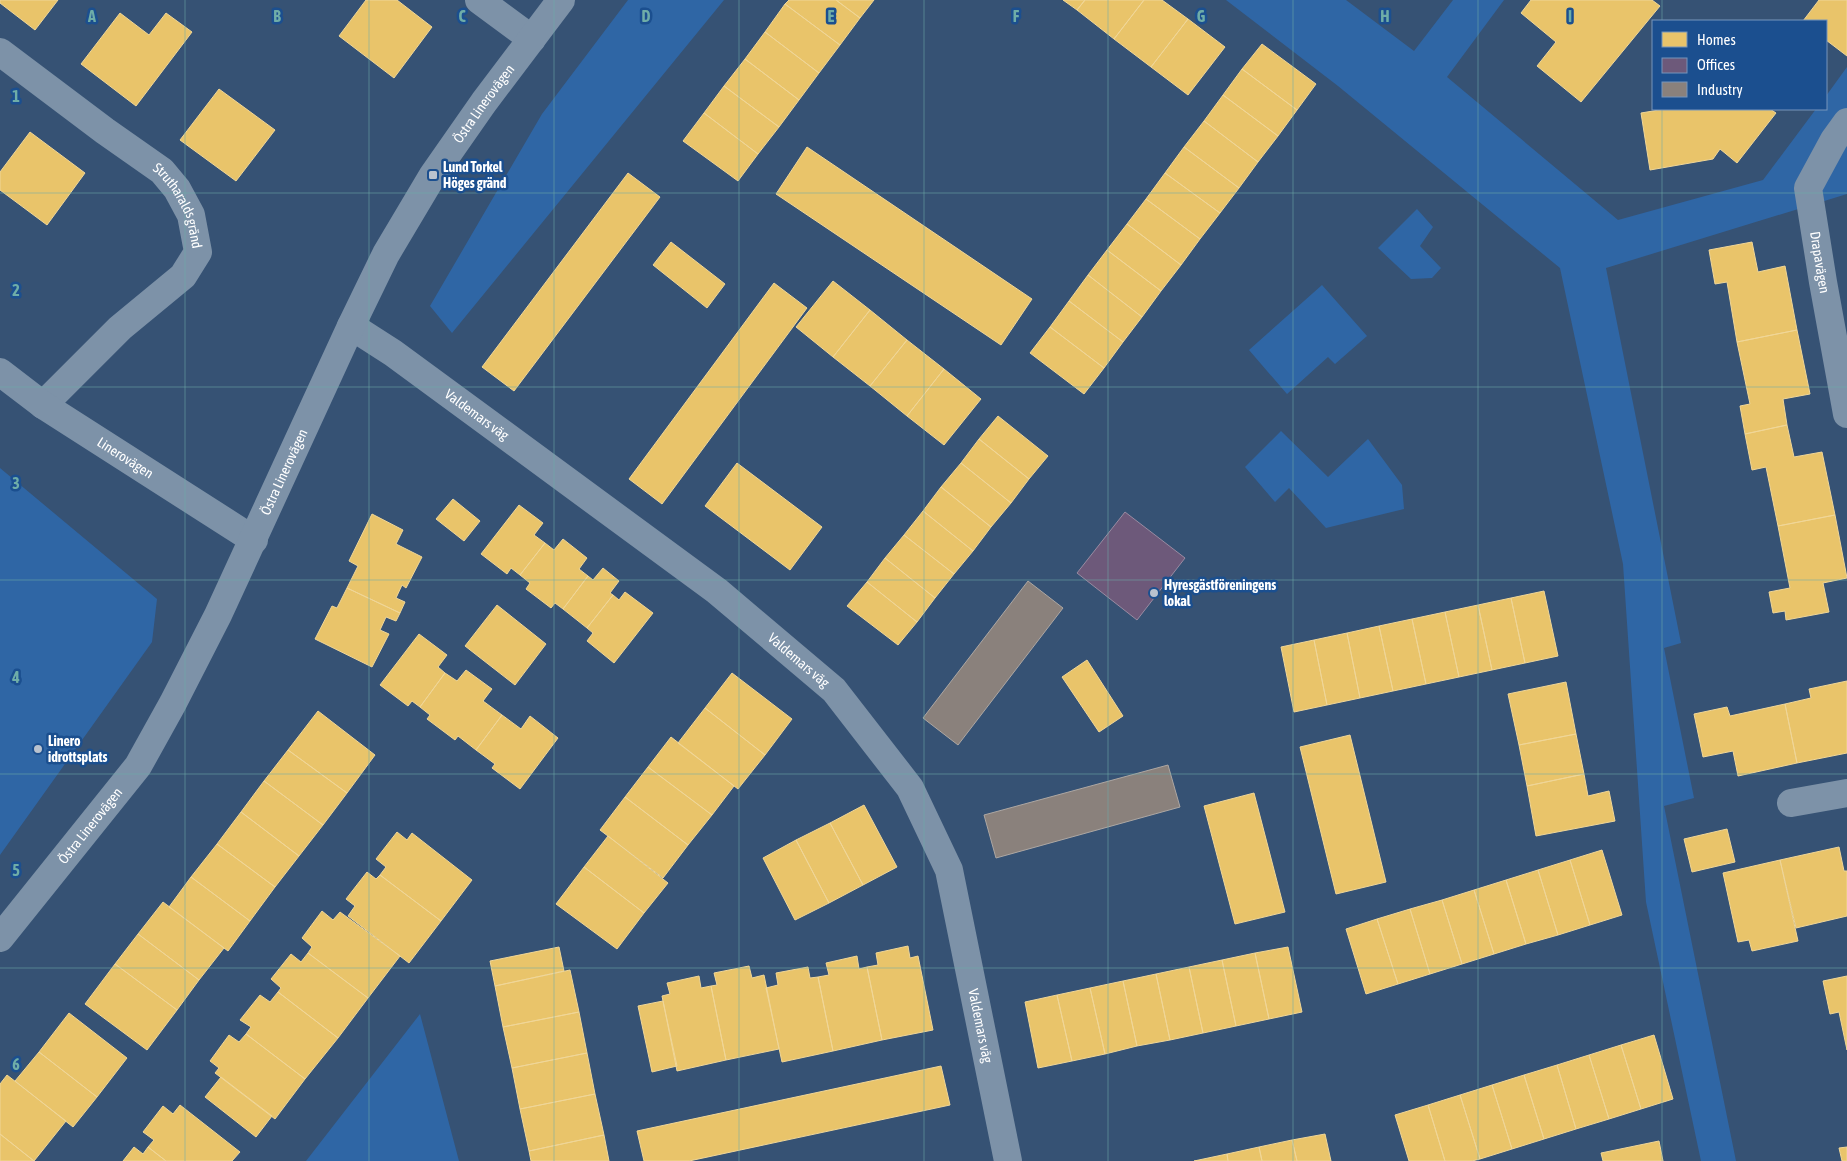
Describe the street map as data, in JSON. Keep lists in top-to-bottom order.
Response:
{
  "streets": {
    "street": [
      "Östra Linerovägen",
      "Strutharalds gränd",
      "Drapavägen",
      "Valdemars väg",
      "Linerovägen"
    ]
  },
  "crossings": [
    ["Östra Linerovägen", "Valdemars väg"],
    ["Östra Linerovägen", "Linerovägen"],
    ["Strutharalds gränd", "Linerovägen"]
  ],
  "places": {
    "transit": ["Lund Torkel Höges gränd"],
    "other": ["Hyresgästföreningens lokal", "Linero idrottsplats"]
  },
  "legend": ["Homes", "Offices", "Industry"],
  "grid": {
    "columns": [
      "A",
      "B",
      "C",
      "D",
      "E",
      "F",
      "G",
      "H",
      "I"
    ],
    "rows": [
      "1",
      "2",
      "3",
      "4",
      "5",
      "6"
    ]
  }
}
